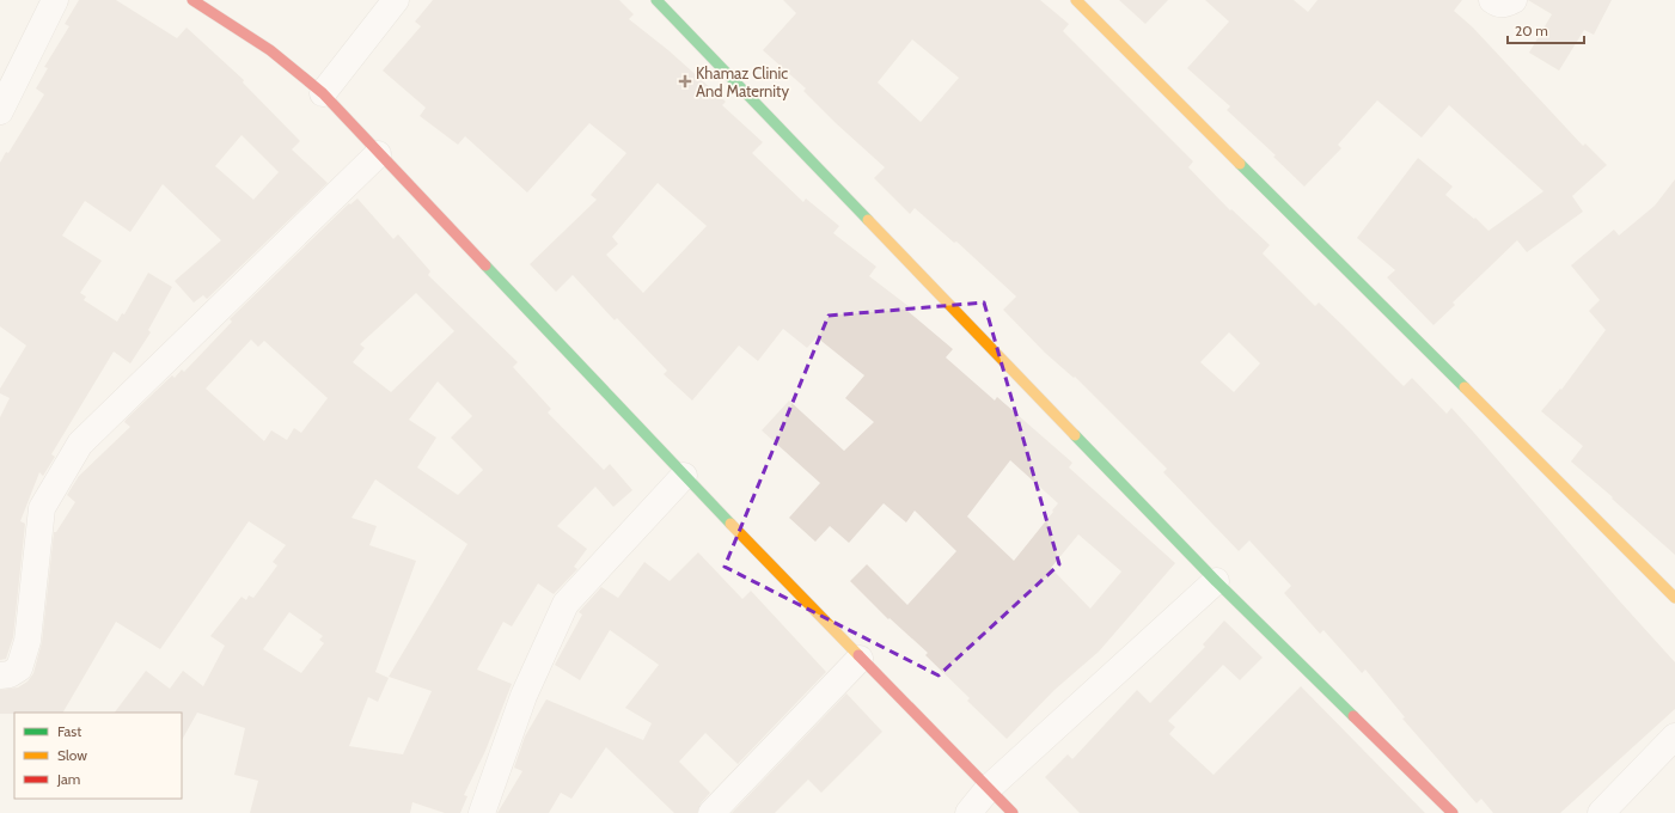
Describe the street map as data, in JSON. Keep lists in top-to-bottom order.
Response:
{
  "places": {
    "health": ["Khamaz Clinic And Maternity"]
  },
  "legend": ["Fast", "Slow", "Jam"],
  "scale_bar": "20 m"
}
